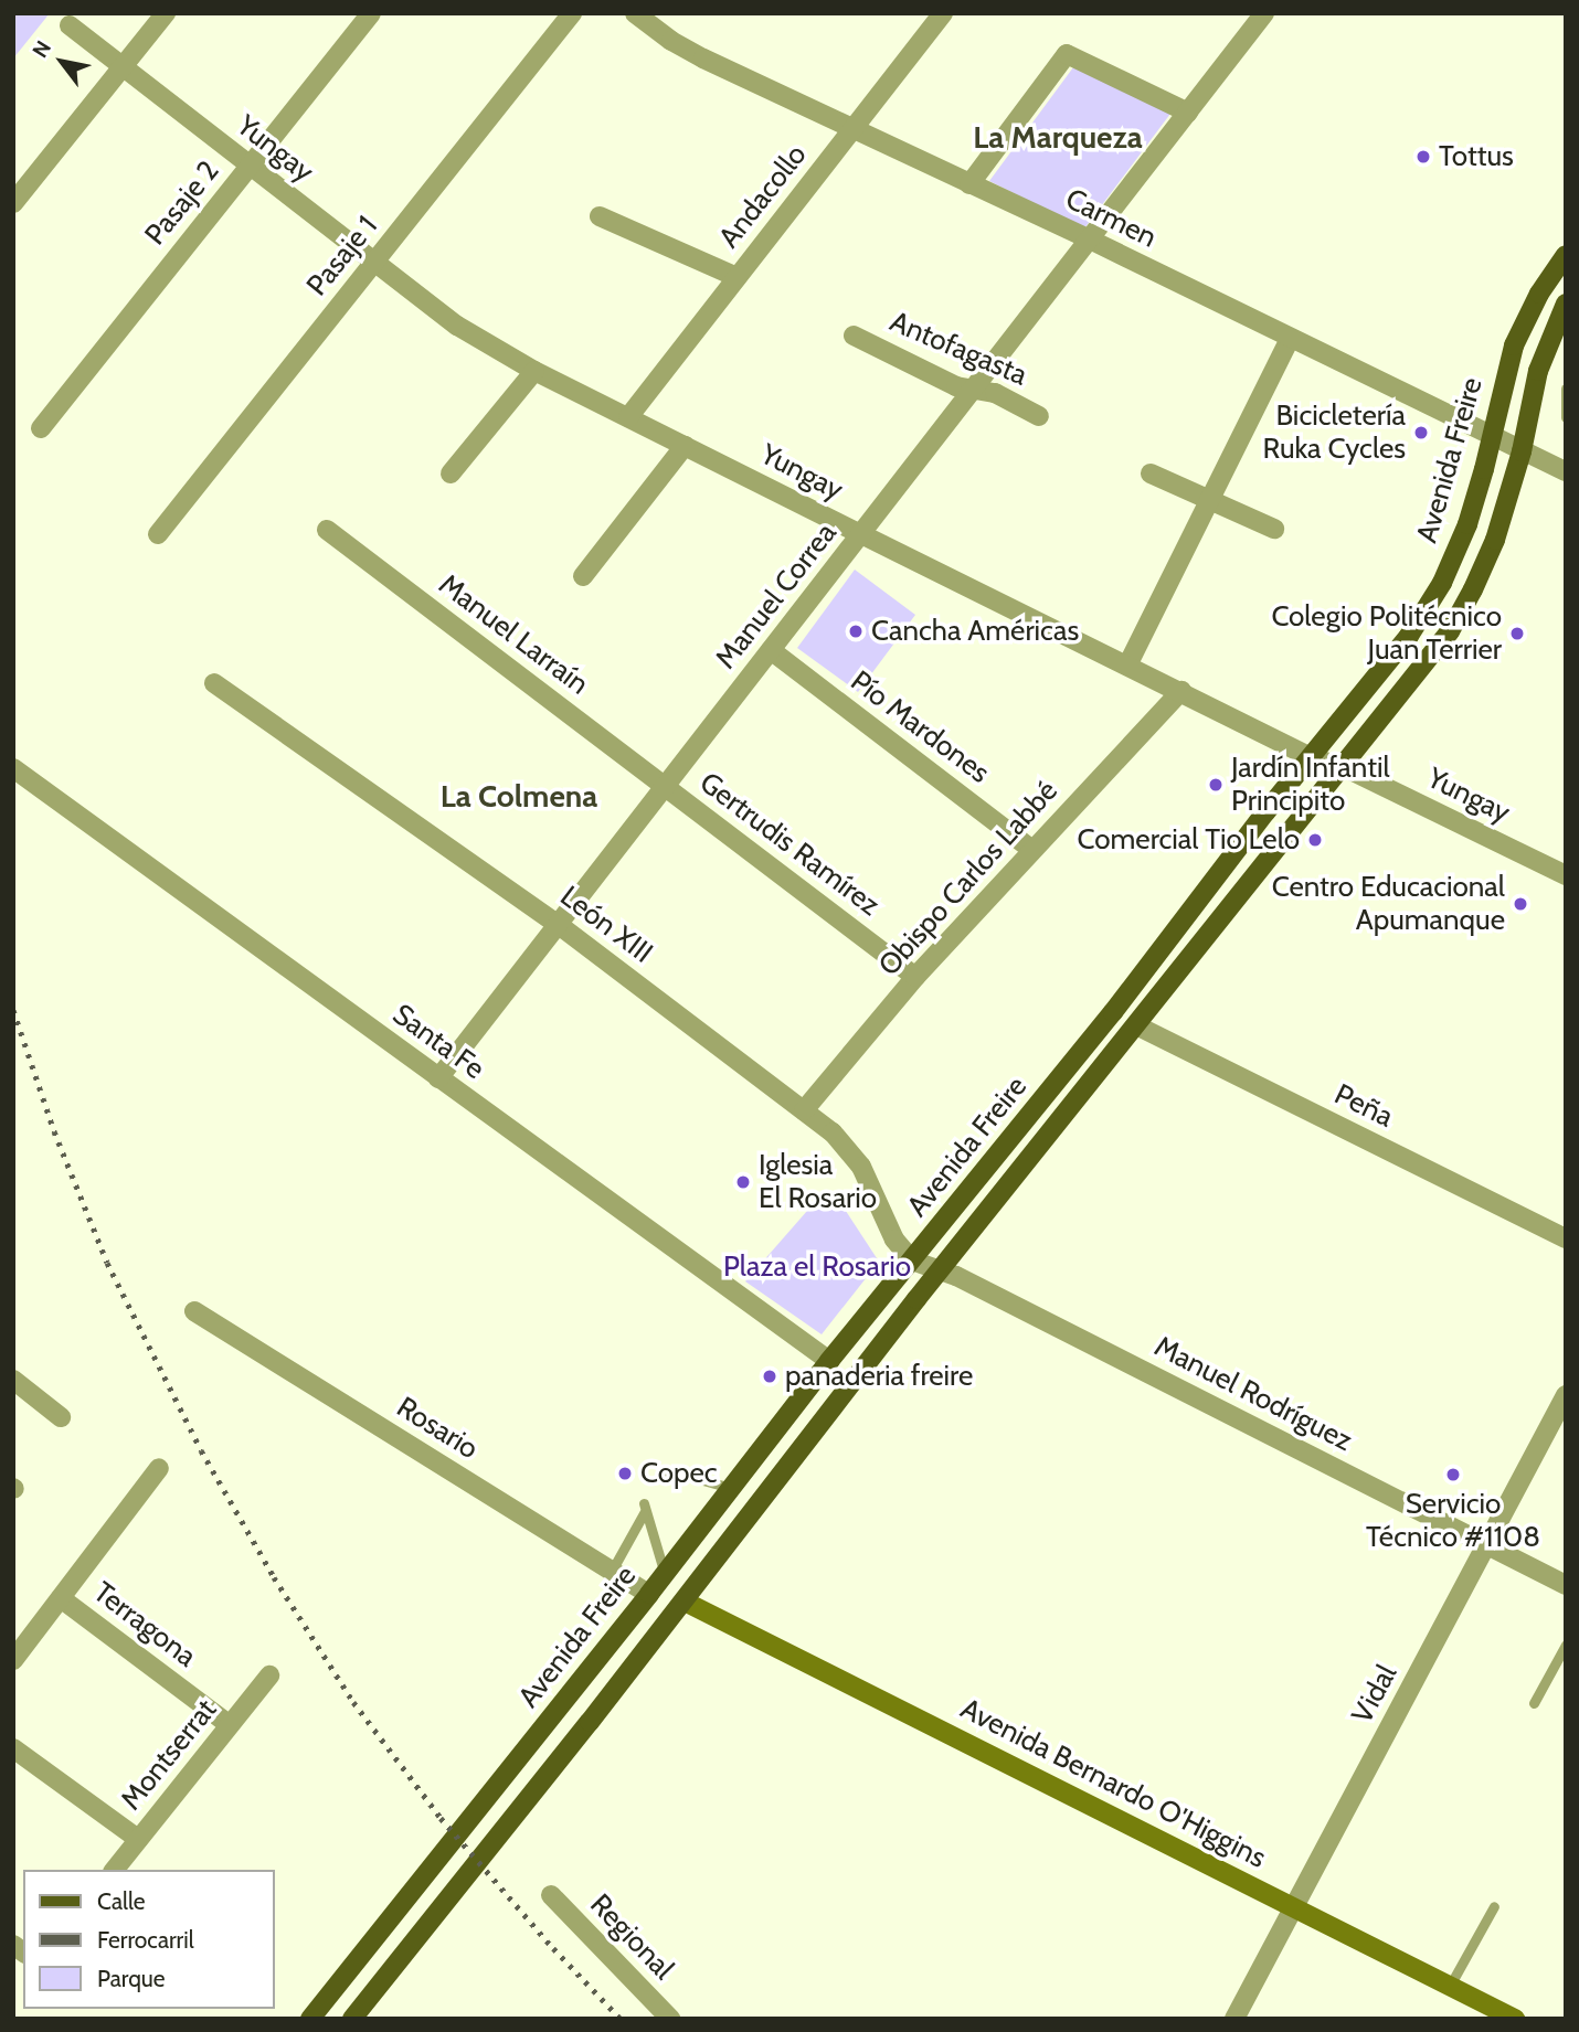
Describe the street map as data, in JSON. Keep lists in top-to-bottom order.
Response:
{
  "streets": {
    "main road": ["Avenida Freire", "Avenida Bernardo O'Higgins"],
    "street": [
      "Yungay",
      "Andacollo",
      "Pasaje 2",
      "Carmen",
      "Pasaje 1",
      "Antofagasta",
      "Manuel Correa",
      "Manuel Larraín",
      "Pío Mardones",
      "Gertrudis Ramírez",
      "Obispo Carlos Labbé",
      "León XIII",
      "Santa Fe",
      "Peña",
      "Manuel Rodríguez",
      "Rosario",
      "Terragona",
      "Vidal",
      "Montserrat",
      "Regional"
    ]
  },
  "crossings": [
    ["Yungay", "Andacollo"],
    ["Yungay", "Pasaje 2"],
    ["Yungay", "Pasaje 1"],
    ["Yungay", "Avenida Freire"],
    ["Yungay", "Manuel Correa"],
    ["Yungay", "Obispo Carlos Labbé"],
    ["Andacollo", "Carmen"],
    ["Carmen", "Avenida Freire"],
    ["Carmen", "Manuel Correa"],
    ["Antofagasta", "Manuel Correa"],
    ["Avenida Freire", "León XIII"],
    ["Avenida Freire", "Santa Fe"],
    ["Avenida Freire", "Peña"],
    ["Avenida Freire", "Manuel Rodríguez"],
    ["Avenida Freire", "Rosario"],
    ["Avenida Freire", "Avenida Bernardo O'Higgins"],
    ["Manuel Correa", "Manuel Larraín"],
    ["Manuel Correa", "Pío Mardones"],
    ["Manuel Correa", "Gertrudis Ramírez"],
    ["Manuel Correa", "León XIII"],
    ["Manuel Correa", "Santa Fe"],
    ["Manuel Larraín", "Gertrudis Ramírez"],
    ["Pío Mardones", "Obispo Carlos Labbé"],
    ["Gertrudis Ramírez", "Obispo Carlos Labbé"],
    ["Obispo Carlos Labbé", "León XIII"],
    ["León XIII", "Manuel Rodríguez"],
    ["Manuel Rodríguez", "Vidal"],
    ["Terragona", "Montserrat"],
    ["Vidal", "Avenida Bernardo O'Higgins"]
  ],
  "districts": ["La Marqueza", "La Colmena"],
  "parks": ["Plaza el Rosario"],
  "places": [
    "Tottus",
    "Bicicletería Ruka Cycles",
    "Cancha Américas",
    "Colegio Politécnico Juan Terrier",
    "Jardín Infantil Principito",
    "Comercial Tio Lelo",
    "Centro Educacional Apumanque",
    "Iglesia El Rosario",
    "panaderia freire",
    "Copec",
    "Servicio Técnico #1108"
  ],
  "legend": ["Calle", "Ferrocarril", "Parque"],
  "north": "top left"
}
